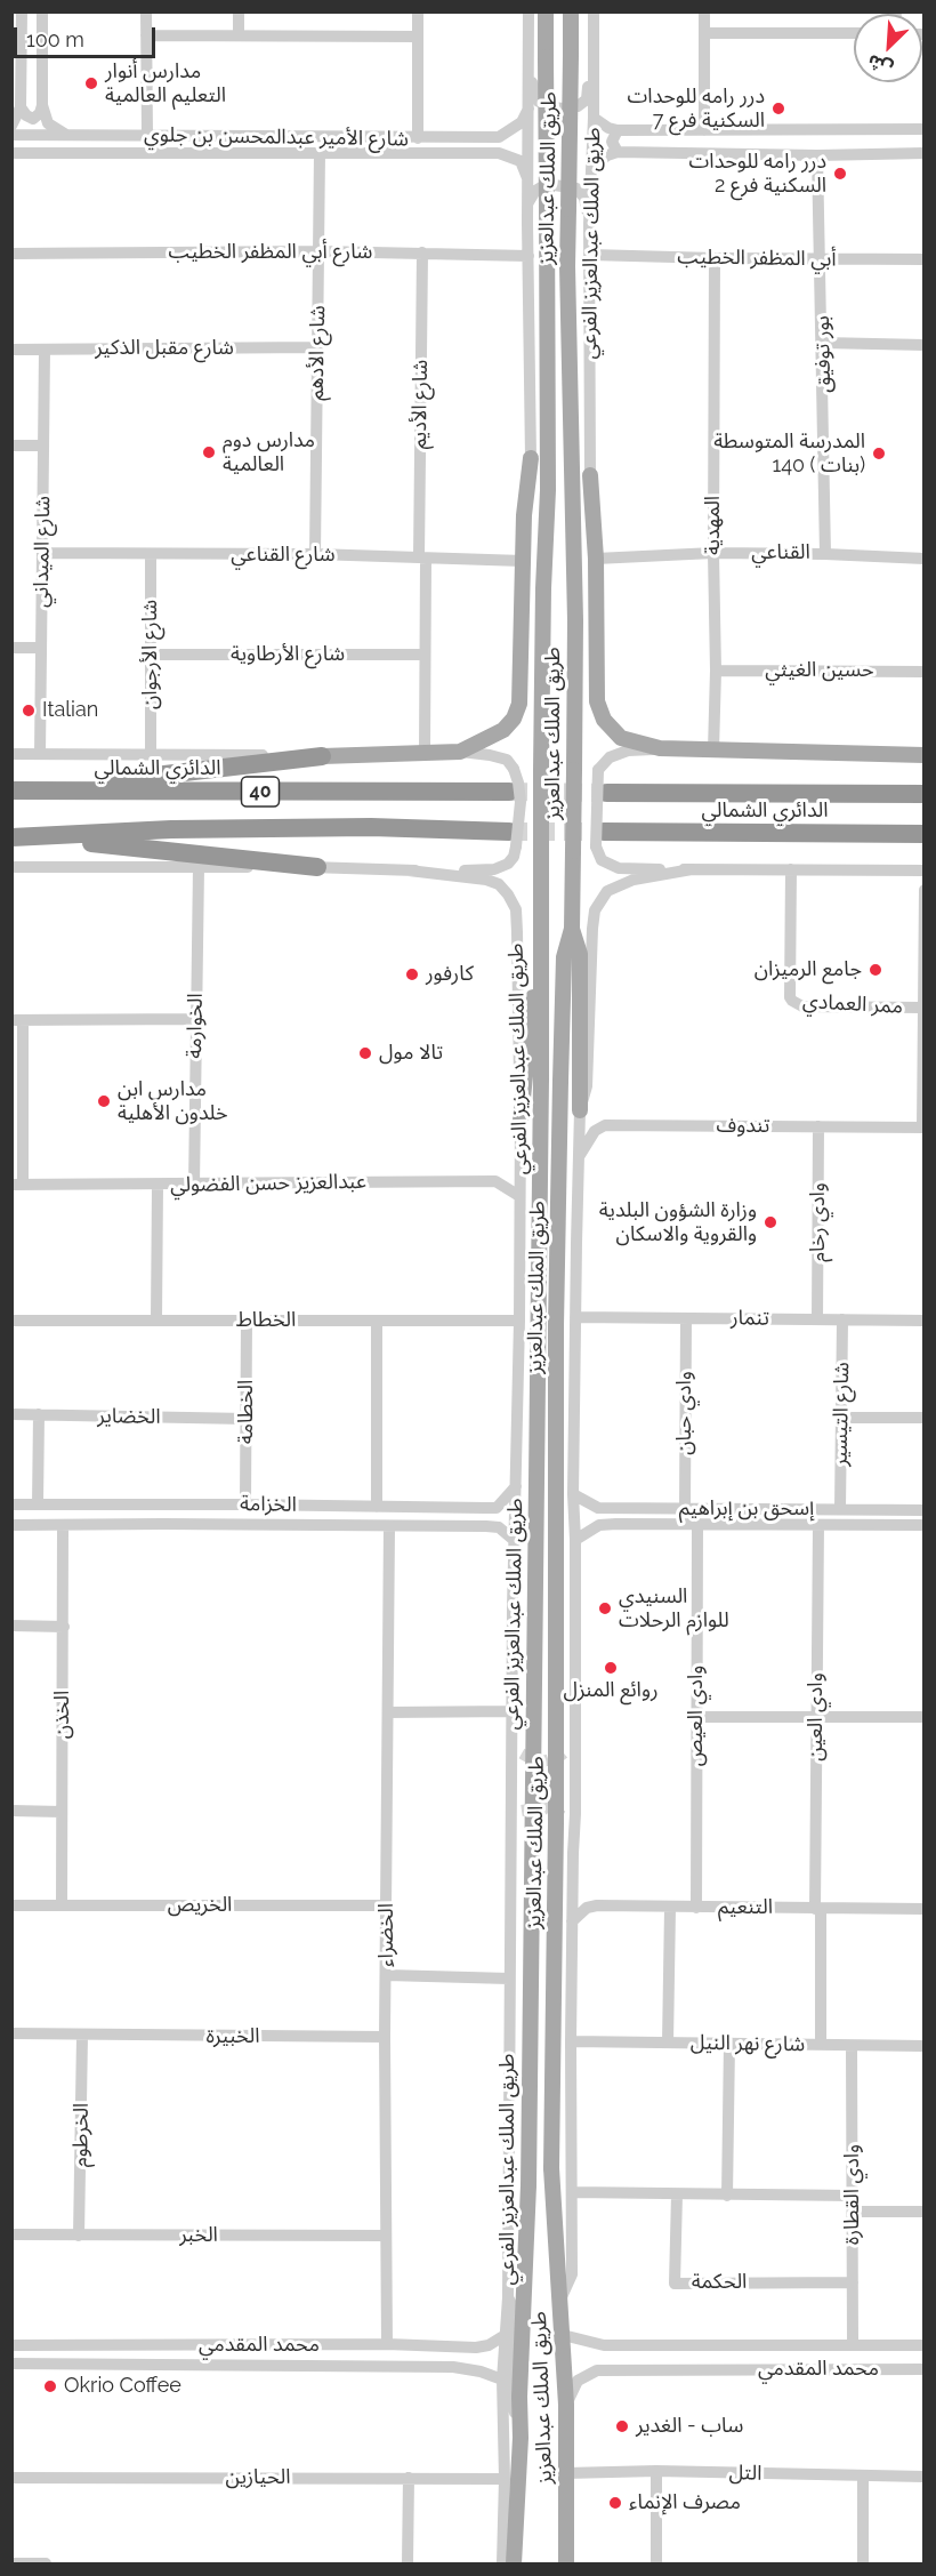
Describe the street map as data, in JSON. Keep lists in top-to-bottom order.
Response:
{
  "streets": {
    "highway": ["الدائري الشمالي", "40"],
    "main road": ["طريق الملك عبدالعزيز"],
    "street": [
      "شارع الأمير عبدالمحسن بن جلوي",
      "طريق الملك عبدالعزيز الفرعي",
      "شارع أبي المظفر الخطيب",
      "أبي المظفر الخطيب",
      "شارع مقبل الذكير",
      "شارع الأدهم",
      "بور توفيق",
      "شارع الأديم",
      "المهدية",
      "شارع الميداني",
      "القناعي",
      "شارع القناعي",
      "شارع الأرجوان",
      "شارع الأرطاوية",
      "حسين الغيثي",
      "ممر العمادي",
      "الخوارمة",
      "تندوف",
      "عبدالعزيز حسن الفضولي",
      "وادي رخام",
      "تنمار",
      "الخطاط",
      "الخطامة",
      "وادي حبان",
      "شارع التيسير",
      "الخضاير",
      "الخزامة",
      "إسحق بن إبراهيم",
      "الخذن",
      "وادي العيص",
      "وادي العين",
      "الخريص",
      "التنعيم",
      "الخضراء",
      "الخبيرة",
      "شارع نهر النيل",
      "الخرطوم",
      "وادي القطارة",
      "الخبر",
      "الحكمة",
      "محمد المقدمي",
      "التل",
      "الحيازين"
    ]
  },
  "crossings": [
    ["شارع الأمير عبدالمحسن بن جلوي", "شارع الأدهم"],
    ["طريق الملك عبدالعزيز", "طريق الملك عبدالعزيز الفرعي"],
    ["طريق الملك عبدالعزيز", "محمد المقدمي"],
    ["طريق الملك عبدالعزيز", "التل"],
    ["طريق الملك عبدالعزيز الفرعي", "أبي المظفر الخطيب"],
    ["طريق الملك عبدالعزيز الفرعي", "عبدالعزيز حسن الفضولي"],
    ["طريق الملك عبدالعزيز الفرعي", "الخطاط"],
    ["طريق الملك عبدالعزيز الفرعي", "الخزامة"],
    ["شارع أبي المظفر الخطيب", "شارع الأدهم"],
    ["شارع أبي المظفر الخطيب", "شارع الأديم"],
    ["أبي المظفر الخطيب", "بور توفيق"],
    ["أبي المظفر الخطيب", "المهدية"],
    ["شارع مقبل الذكير", "شارع الأدهم"],
    ["شارع مقبل الذكير", "شارع الميداني"],
    ["شارع الأدهم", "شارع القناعي"],
    ["بور توفيق", "القناعي"],
    ["شارع الأديم", "شارع القناعي"],
    ["شارع الأديم", "شارع الأرطاوية"],
    ["المهدية", "القناعي"],
    ["المهدية", "حسين الغيثي"],
    ["شارع الميداني", "شارع القناعي"],
    ["شارع الميداني", "الدائري الشمالي"],
    ["شارع القناعي", "شارع الأرجوان"],
    ["شارع الأرجوان", "شارع الأرطاوية"],
    ["شارع الأرجوان", "الدائري الشمالي"],
    ["الخوارمة", "عبدالعزيز حسن الفضولي"],
    ["تندوف", "وادي رخام"],
    ["وادي رخام", "تنمار"],
    ["تنمار", "وادي حبان"],
    ["تنمار", "شارع التيسير"],
    ["الخطاط", "الخطامة"],
    ["الخطامة", "الخضاير"],
    ["الخطامة", "الخزامة"],
    ["وادي حبان", "إسحق بن إبراهيم"],
    ["شارع التيسير", "إسحق بن إبراهيم"],
    ["الخزامة", "الخذن"],
    ["الخزامة", "الخضراء"],
    ["إسحق بن إبراهيم", "وادي العيص"],
    ["إسحق بن إبراهيم", "وادي العين"],
    ["الخذن", "الخريص"],
    ["وادي العيص", "التنعيم"],
    ["وادي العين", "التنعيم"],
    ["وادي العين", "شارع نهر النيل"],
    ["الخريص", "الخضراء"],
    ["الخضراء", "الخبيرة"],
    ["الخضراء", "الخبر"],
    ["الخضراء", "محمد المقدمي"],
    ["الخبيرة", "الخرطوم"],
    ["شارع نهر النيل", "وادي القطارة"],
    ["الخرطوم", "الخبر"],
    ["وادي القطارة", "الحكمة"],
    ["وادي القطارة", "محمد المقدمي"]
  ],
  "places": [
    "مدارس أنوار التعليم العالمية",
    "درر رامه للوحدات السكنية فرع 7",
    "درر رامه للوحدات السكنية فرع 2",
    "مدارس دوم العالمية",
    "المدرسة المتوسطة 140 ( بنات)",
    "Italian",
    "جامع الرميزان",
    "كارفور",
    "تالا مول",
    "مدارس ابن خلدون الأهلية",
    "وزارة الشؤون البلدية والقروية والاسكان",
    "السنيدي للوازم الرحلات",
    "روائع المنزل",
    "Okrio Coffee",
    "ساب - الغدير",
    "مصرف الإنماء"
  ],
  "scale_bar": "100 m",
  "north": "bottom left"
}
